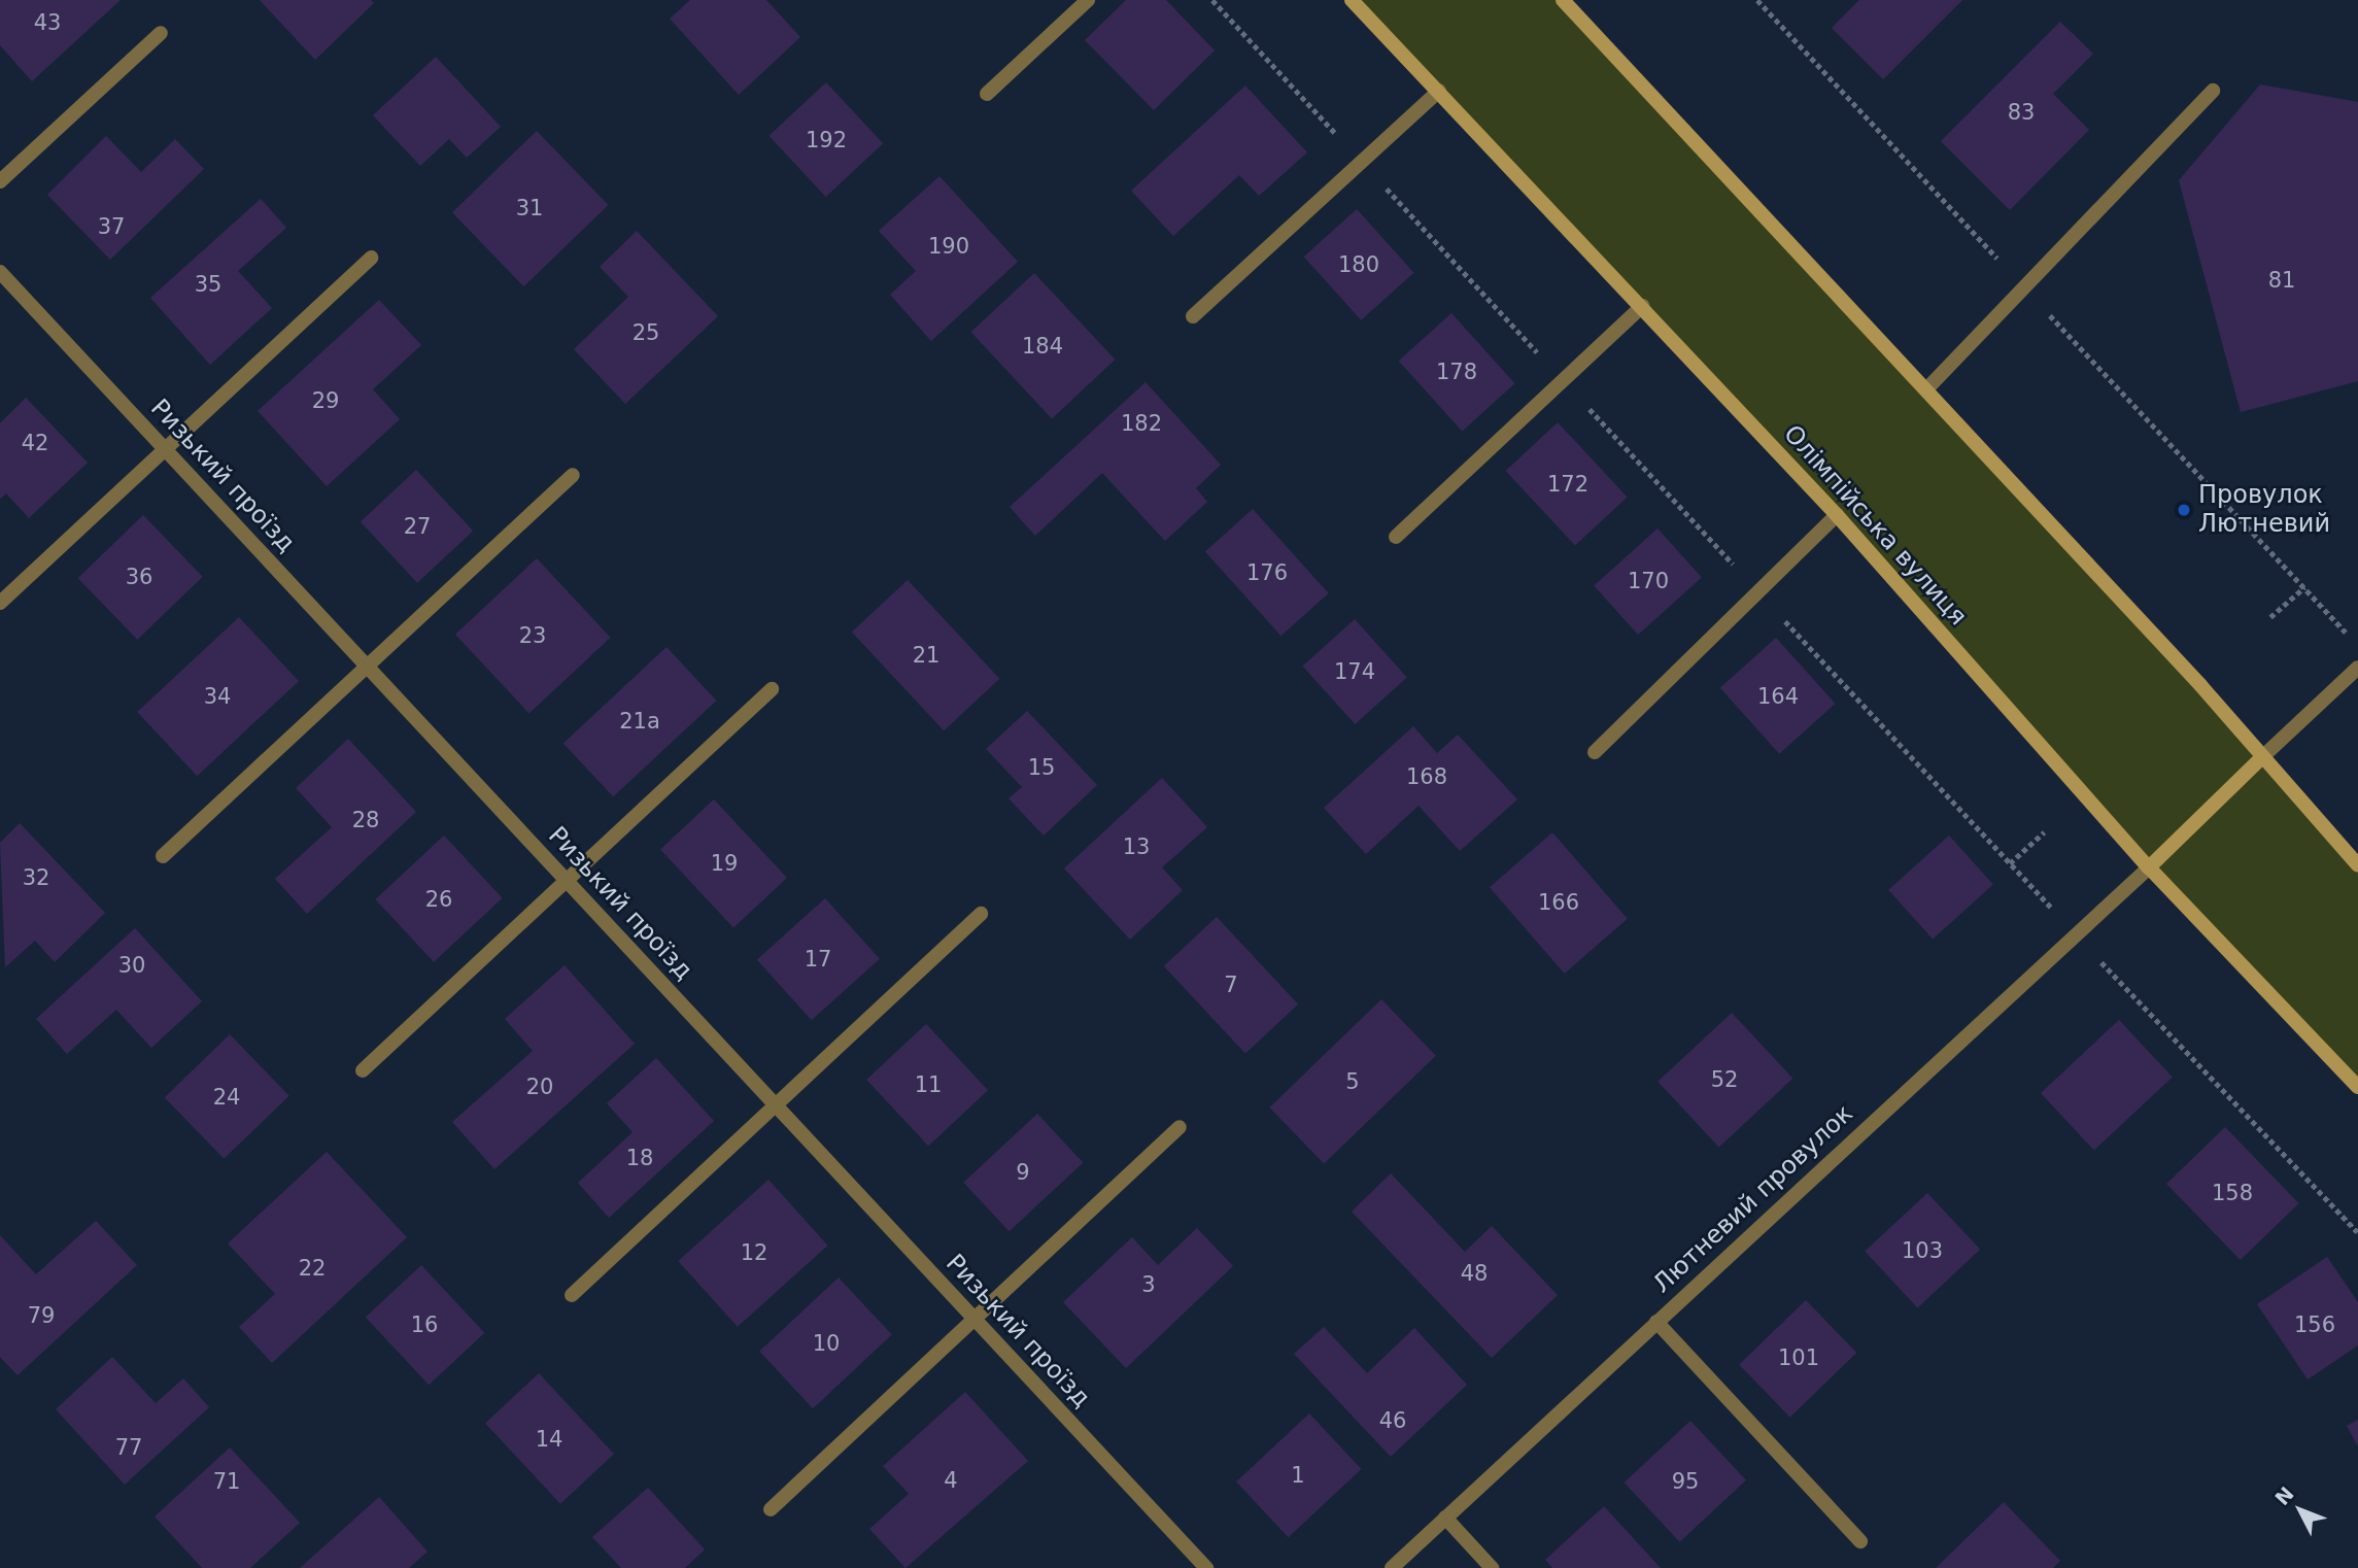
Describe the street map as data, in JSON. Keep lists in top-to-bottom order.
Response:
{
  "streets": {
    "main road": ["Олімпійська вулиця"],
    "street": ["Ризький проїзд", "Лютневий провулок"]
  },
  "crossings": [
    ["Олімпійська вулиця", "Лютневий провулок"]
  ],
  "places": ["Провулок Лютневий"],
  "house_numbers": [
    "43",
    "83",
    "192",
    "31",
    "37",
    "190",
    "180",
    "81",
    "35",
    "25",
    "184",
    "178",
    "29",
    "182",
    "42",
    "172",
    "27",
    "176",
    "36",
    "170",
    "23",
    "21",
    "174",
    "34",
    "164",
    "21а",
    "15",
    "168",
    "28",
    "13",
    "19",
    "32",
    "26",
    "166",
    "17",
    "30",
    "7",
    "52",
    "5",
    "11",
    "20",
    "24",
    "18",
    "9",
    "158",
    "103",
    "12",
    "22",
    "48",
    "3",
    "79",
    "16",
    "156",
    "10",
    "101",
    "46",
    "14",
    "77",
    "1",
    "4",
    "71",
    "95"
  ],
  "north": "top left"
}
